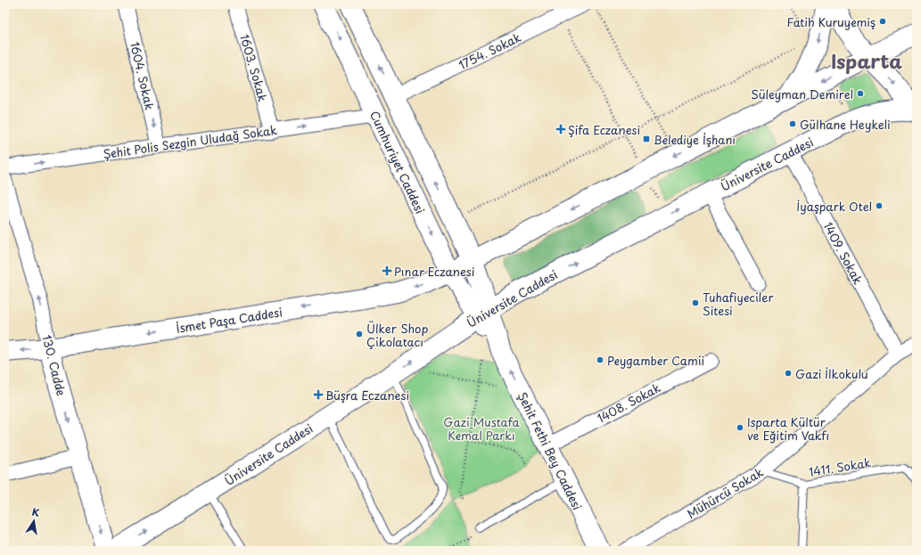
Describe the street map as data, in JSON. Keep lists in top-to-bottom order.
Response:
{
  "streets": {
    "main road": [
      "Cumhuriyet Caddesi",
      "Üniversite Caddesi",
      "İsmet Paşa Caddesi",
      "130. Cadde",
      "Şehit Fethi Bey Caddesi"
    ],
    "street": [
      "1754. Sokak",
      "1603. Sokak",
      "1604. Sokak",
      "Şehit Polis Sezgin Uludağ Sokak",
      "1409. Sokak",
      "1408. Sokak",
      "Mühürcü Sokak"
    ],
    "lane": ["1411. Sokak"]
  },
  "crossings": [
    ["1603. Sokak", "Şehit Polis Sezgin Uludağ Sokak"],
    ["1604. Sokak", "Şehit Polis Sezgin Uludağ Sokak"],
    ["Şehit Polis Sezgin Uludağ Sokak", "Cumhuriyet Caddesi"],
    ["Cumhuriyet Caddesi", "Üniversite Caddesi"],
    ["Cumhuriyet Caddesi", "İsmet Paşa Caddesi"],
    ["Cumhuriyet Caddesi", "Şehit Fethi Bey Caddesi"],
    ["Üniversite Caddesi", "1409. Sokak"],
    ["Üniversite Caddesi", "Şehit Fethi Bey Caddesi"],
    ["1409. Sokak", "Mühürcü Sokak"],
    ["İsmet Paşa Caddesi", "130. Cadde"],
    ["1408. Sokak", "Şehit Fethi Bey Caddesi"],
    ["1411. Sokak", "Mühürcü Sokak"]
  ],
  "one_way": ["1604. Sokak", "Şehit Polis Sezgin Uludağ Sokak", "İsmet Paşa Caddesi"],
  "districts": ["Isparta"],
  "parks": ["Gazi Mustafa Kemal Parkı"],
  "places": {
    "other": [
      "Fatih Kuruyemiş",
      "Süleyman Demirel",
      "Gülhane Heykeli",
      "İyaşpark Otel",
      "Tuhafiyeciler Sitesi",
      "Ülker Shop Çikolatacı",
      "Peygamber Camii",
      "Gazi İlkokulu",
      "Isparta Kültür ve Eğitim Vakfı"
    ],
    "health": ["Şifa Eczanesi", "Pınar Eczanesi", "Büşra Eczanesi"],
    "transit": ["Belediye İşhanı"]
  },
  "north": "top"
}
